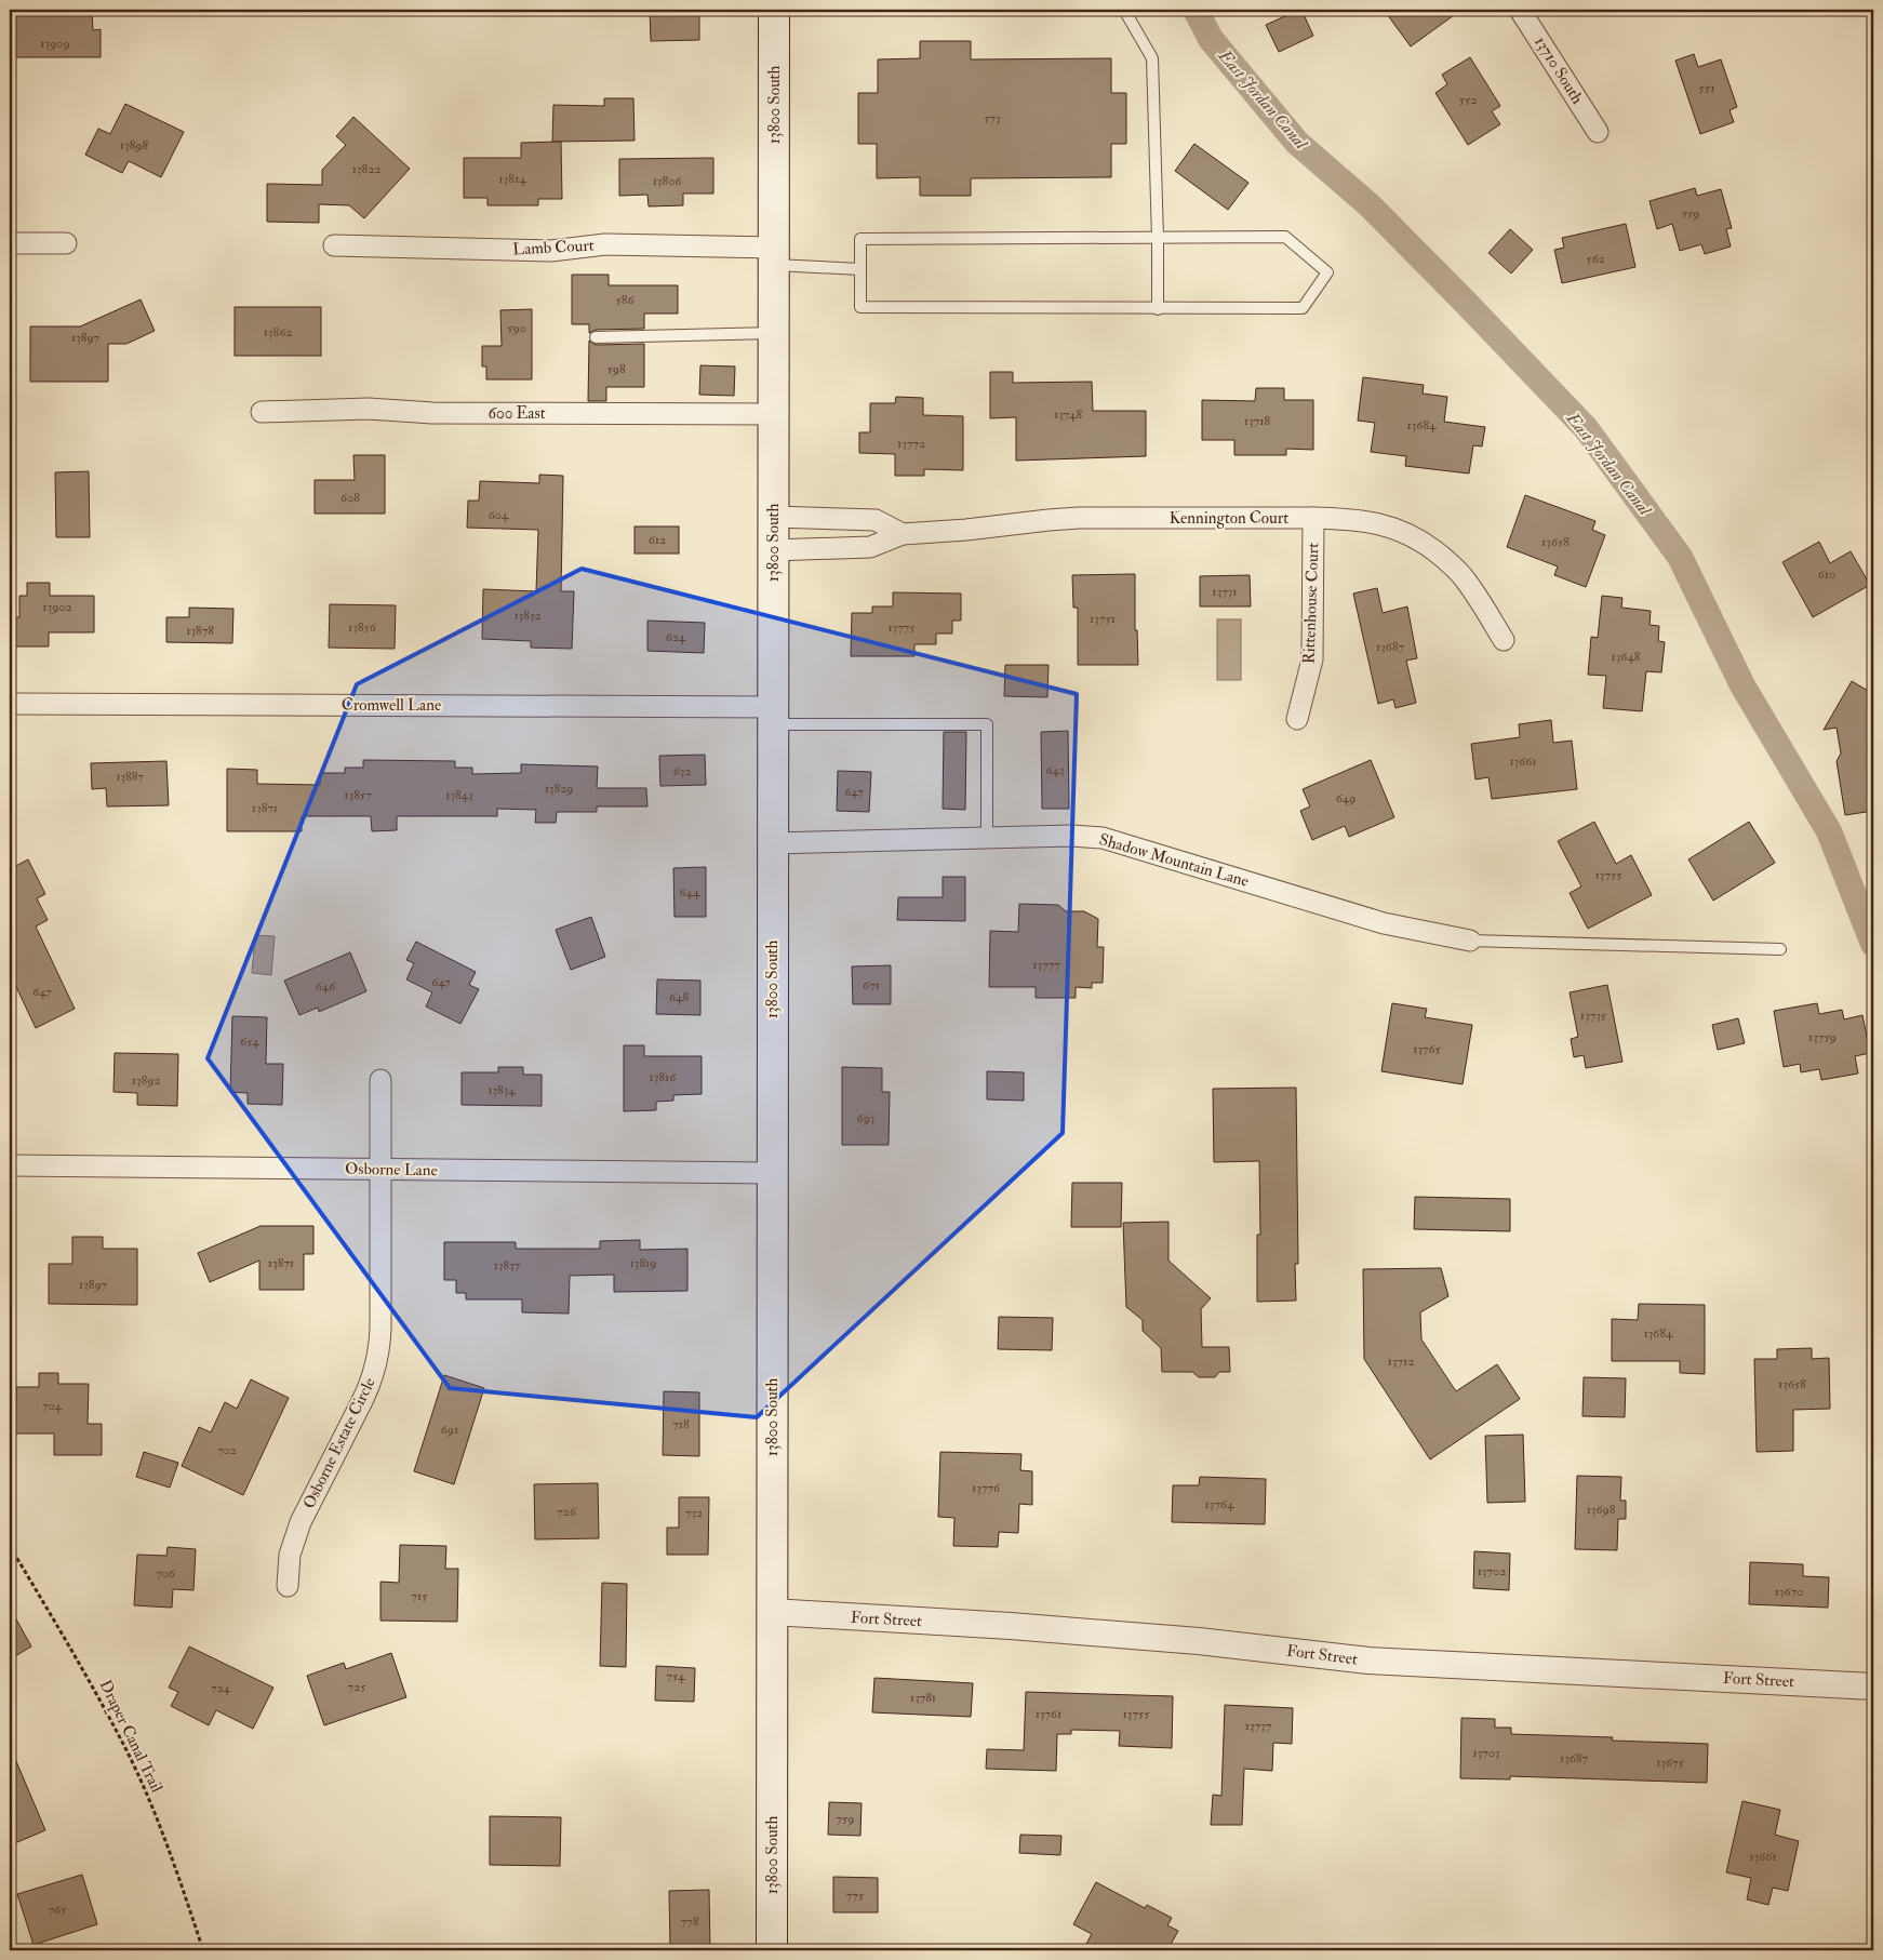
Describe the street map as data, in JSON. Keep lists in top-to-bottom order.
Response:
{
  "streets": {
    "main road": ["13800 South"],
    "street": [
      "13710 South",
      "Lamb Court",
      "600 East",
      "Kennington Court",
      "Rittenhouse Court",
      "Cromwell Lane",
      "Shadow Mountain Lane",
      "Osborne Lane",
      "Osborne Estate Circle",
      "Fort Street"
    ],
    "path": ["Draper Canal Trail"]
  },
  "crossings": [
    ["13800 South", "Lamb Court"],
    ["13800 South", "600 East"],
    ["13800 South", "Kennington Court"],
    ["13800 South", "Cromwell Lane"],
    ["13800 South", "Shadow Mountain Lane"],
    ["13800 South", "Osborne Lane"],
    ["13800 South", "Fort Street"],
    ["Kennington Court", "Rittenhouse Court"],
    ["Osborne Lane", "Osborne Estate Circle"]
  ],
  "water": ["East Jordan Canal"],
  "house_numbers": [
    "13909",
    "551",
    "552",
    "573",
    "13898",
    "13822",
    "13814",
    "13806",
    "559",
    "562",
    "586",
    "590",
    "13862",
    "13897",
    "598",
    "13748",
    "13718",
    "13684",
    "13772",
    "608",
    "604",
    "612",
    "13658",
    "610",
    "13731",
    "13902",
    "13832",
    "13751",
    "13856",
    "13775",
    "13878",
    "624",
    "13687",
    "13648",
    "13661",
    "643",
    "632",
    "13887",
    "13829",
    "647",
    "13857",
    "13843",
    "649",
    "13871",
    "13755",
    "644",
    "13777",
    "647",
    "671",
    "646",
    "647",
    "648",
    "13735",
    "13759",
    "654",
    "13765",
    "13816",
    "13892",
    "13834",
    "693",
    "13871",
    "13819",
    "13837",
    "13897",
    "13684",
    "13712",
    "13658",
    "704",
    "718",
    "691",
    "702",
    "13776",
    "13764",
    "13698",
    "726",
    "732",
    "13702",
    "706",
    "13670",
    "715",
    "754",
    "725",
    "724",
    "13781",
    "13761",
    "13755",
    "13737",
    "13703",
    "13687",
    "13675",
    "759",
    "13661",
    "775",
    "765",
    "778"
  ]
}
